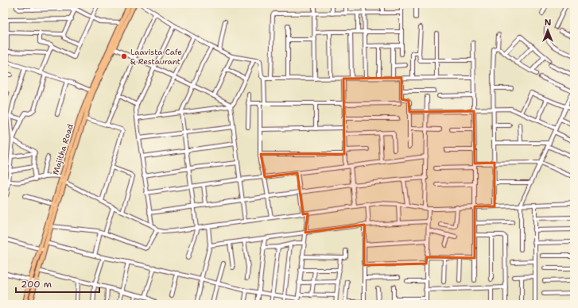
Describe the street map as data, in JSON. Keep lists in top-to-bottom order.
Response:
{
  "streets": {
    "main road": ["Majitha Road"]
  },
  "places": ["Laavista Cafe & Restaurant"],
  "scale_bar": "200 m",
  "north": "top"
}
